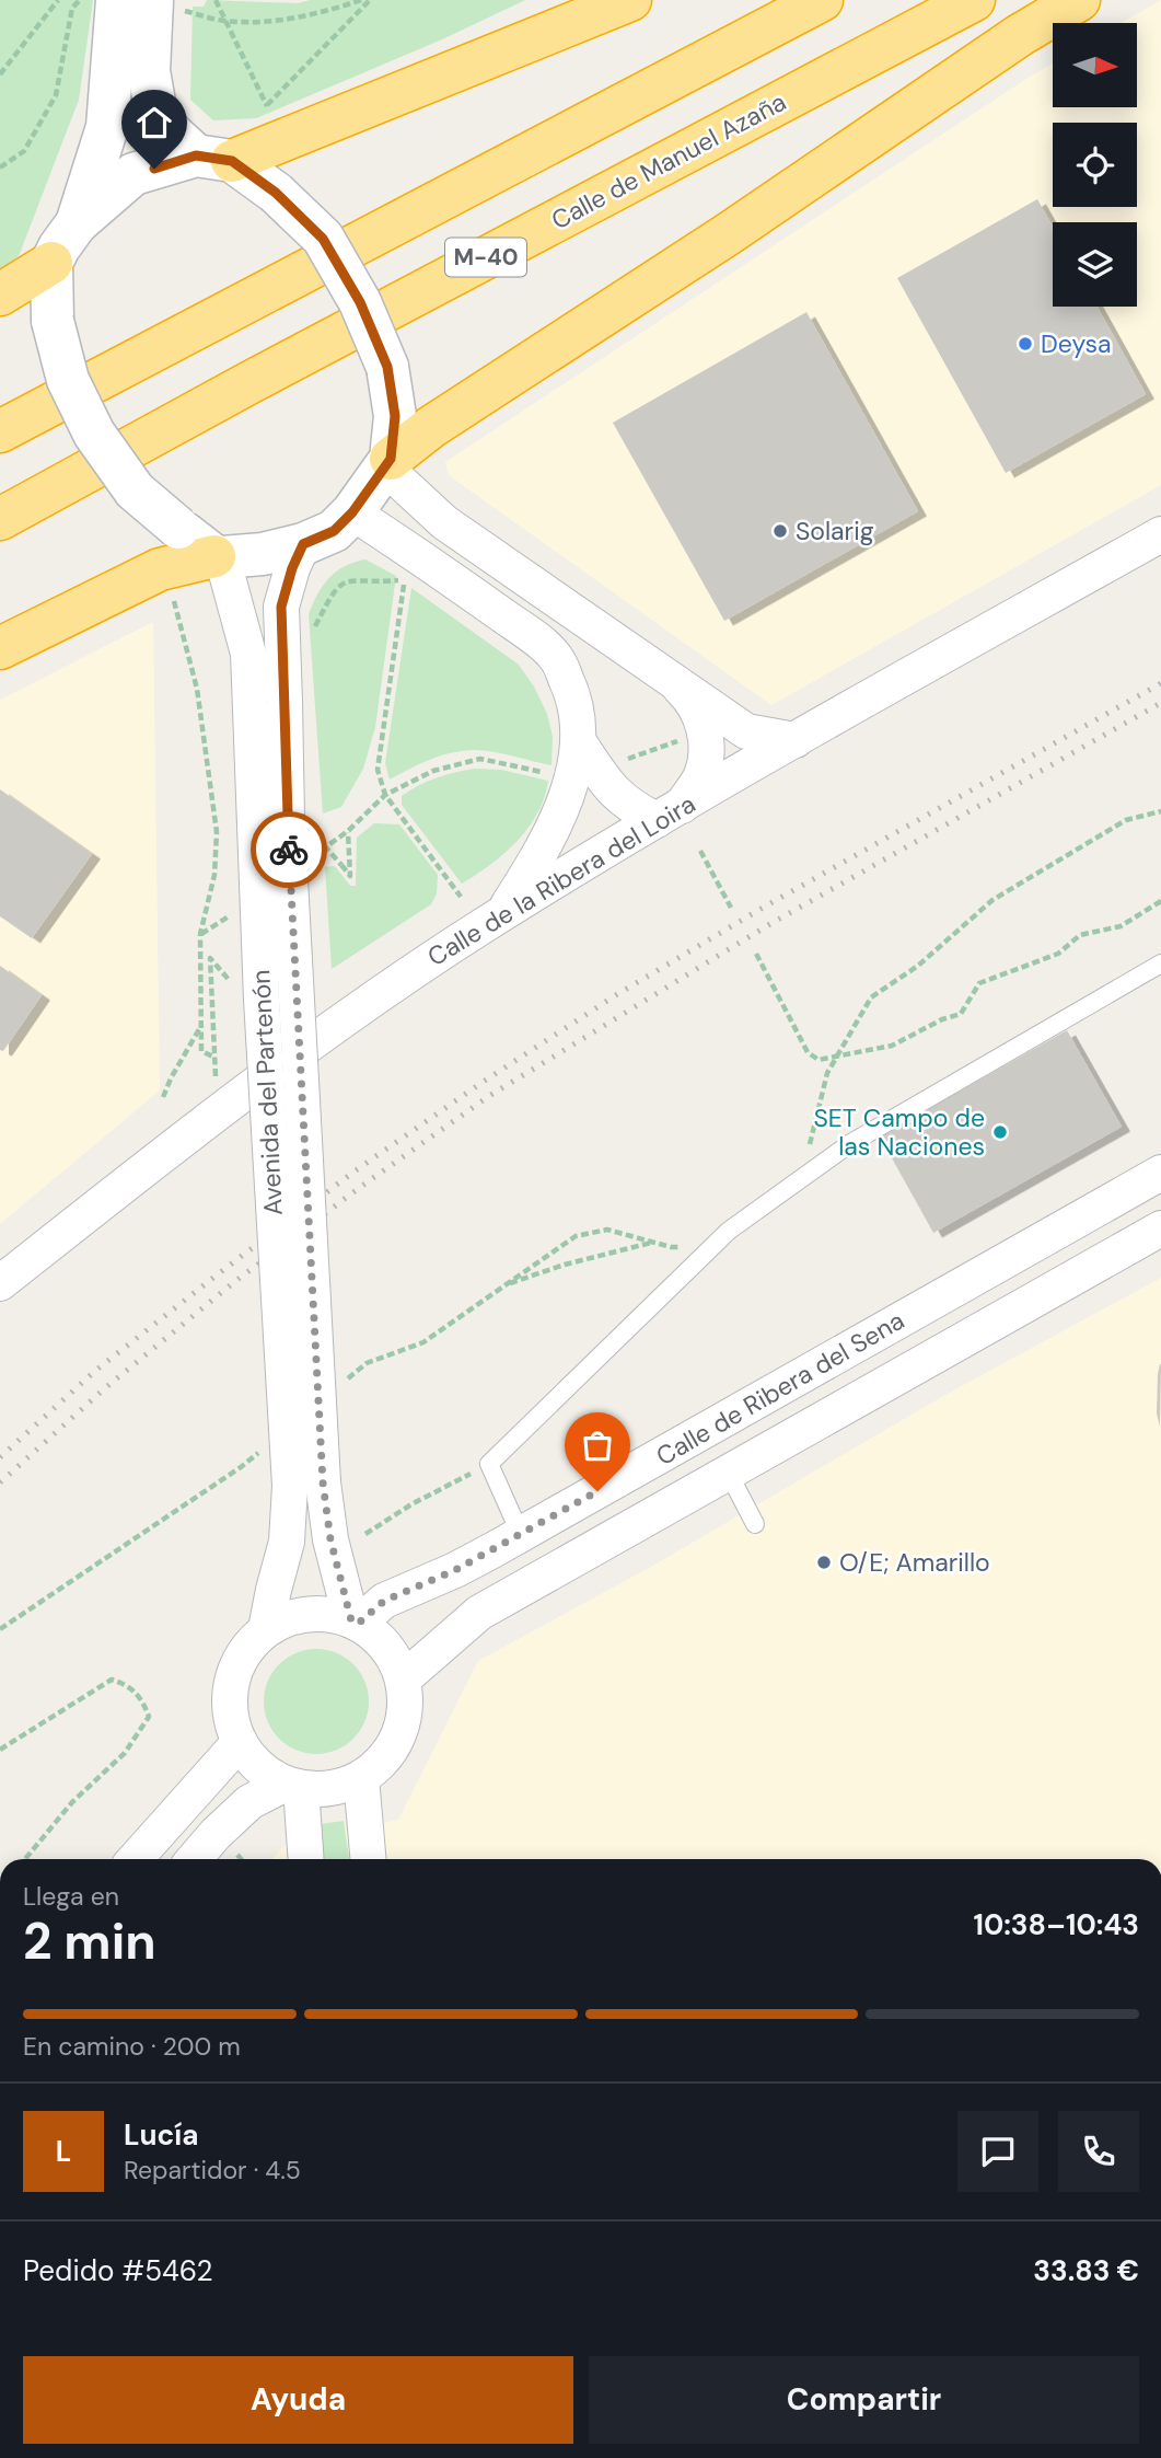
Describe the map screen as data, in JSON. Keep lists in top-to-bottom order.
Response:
{
  "streets": {
    "highway": ["Calle de Manuel Azaña", "M-40"],
    "street": ["Calle de la Ribera del Loira", "Avenida del Partenón", "Calle de Ribera del Sena"]
  },
  "crossings": [
    ["Avenida del Partenón", "Calle de Ribera del Sena"]
  ],
  "places": [
    "Deysa",
    "Solarig",
    "SET Campo de las Naciones",
    "O/E; Amarillo"
  ],
  "north": "right",
  "page": {
    "heading": ["2 min", "Llega en", "10:38–10:43"],
    "panel": [
      "Lucía",
      "Repartidor · 4.5",
      "Pedido #5462",
      "33.83 €"
    ],
    "bar": "En camino · 200 m",
    "round": "L",
    "buttons": ["Ayuda", "Compartir"]
  }
}
